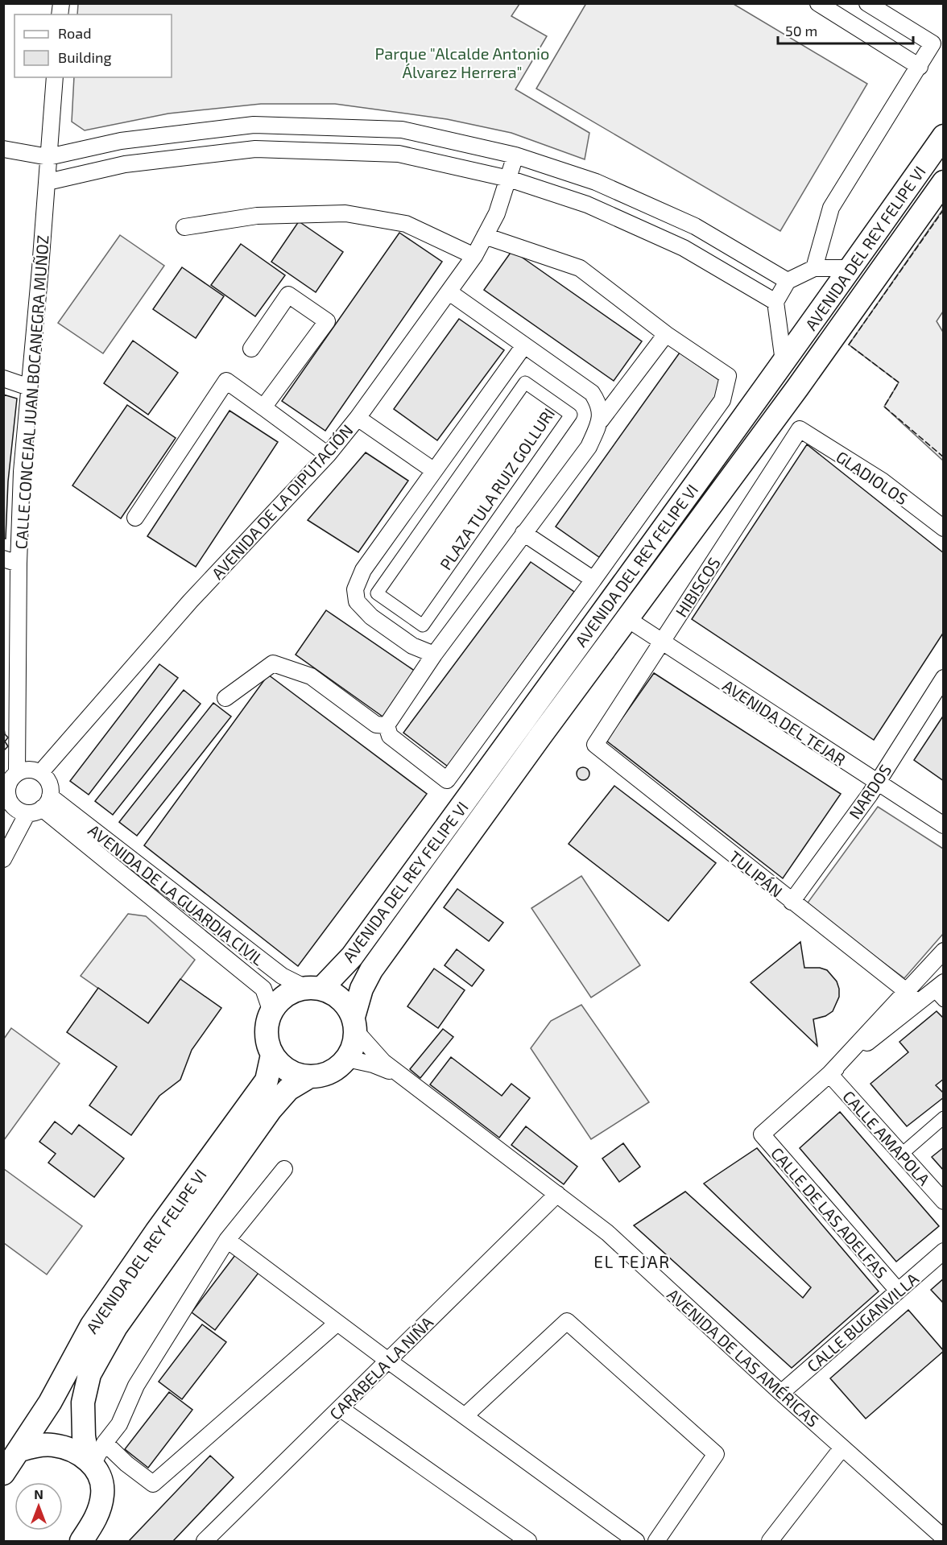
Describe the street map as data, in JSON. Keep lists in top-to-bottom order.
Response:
{
  "streets": {
    "main road": ["AVENIDA DEL REY FELIPE VI"],
    "street": [
      "CALLE CONCEJAL JUAN BOCANEGRA MUÑOZ",
      "GLADIOLOS",
      "PLAZA TULA RUIZ GOLLURI",
      "AVENIDA DE LA DIPUTACIÓN",
      "HIBISCOS",
      "AVENIDA DEL TEJAR",
      "NARDOS",
      "TULIPÁN",
      "AVENIDA DE LA GUARDIA CIVIL",
      "CALLE AMAPOLA",
      "CALLE DE LAS ADELFAS",
      "CALLE BUGANVILLA",
      "AVENIDA DE LAS AMÉRICAS",
      "CARABELA LA NIÑA"
    ]
  },
  "crossings": [
    ["AVENIDA DEL REY FELIPE VI", "AVENIDA DEL TEJAR"],
    ["AVENIDA DEL REY FELIPE VI", "AVENIDA DE LA GUARDIA CIVIL"],
    ["AVENIDA DEL REY FELIPE VI", "AVENIDA DE LAS AMÉRICAS"],
    ["CALLE CONCEJAL JUAN BOCANEGRA MUÑOZ", "AVENIDA DE LA DIPUTACIÓN"],
    ["CALLE CONCEJAL JUAN BOCANEGRA MUÑOZ", "AVENIDA DE LA GUARDIA CIVIL"],
    ["GLADIOLOS", "HIBISCOS"],
    ["AVENIDA DE LA DIPUTACIÓN", "AVENIDA DE LA GUARDIA CIVIL"],
    ["HIBISCOS", "AVENIDA DEL TEJAR"],
    ["HIBISCOS", "TULIPÁN"],
    ["AVENIDA DEL TEJAR", "NARDOS"],
    ["NARDOS", "TULIPÁN"],
    ["AVENIDA DE LA GUARDIA CIVIL", "AVENIDA DE LAS AMÉRICAS"],
    ["CALLE AMAPOLA", "CALLE DE LAS ADELFAS"],
    ["CALLE DE LAS ADELFAS", "CALLE BUGANVILLA"],
    ["CALLE BUGANVILLA", "AVENIDA DE LAS AMÉRICAS"],
    ["AVENIDA DE LAS AMÉRICAS", "CARABELA LA NIÑA"]
  ],
  "districts": ["EL TEJAR"],
  "parks": ["Parque \"Alcalde Antonio Álvarez Herrera\""],
  "legend": ["Road", "Building"],
  "scale_bar": "50 m",
  "north": "top"
}
